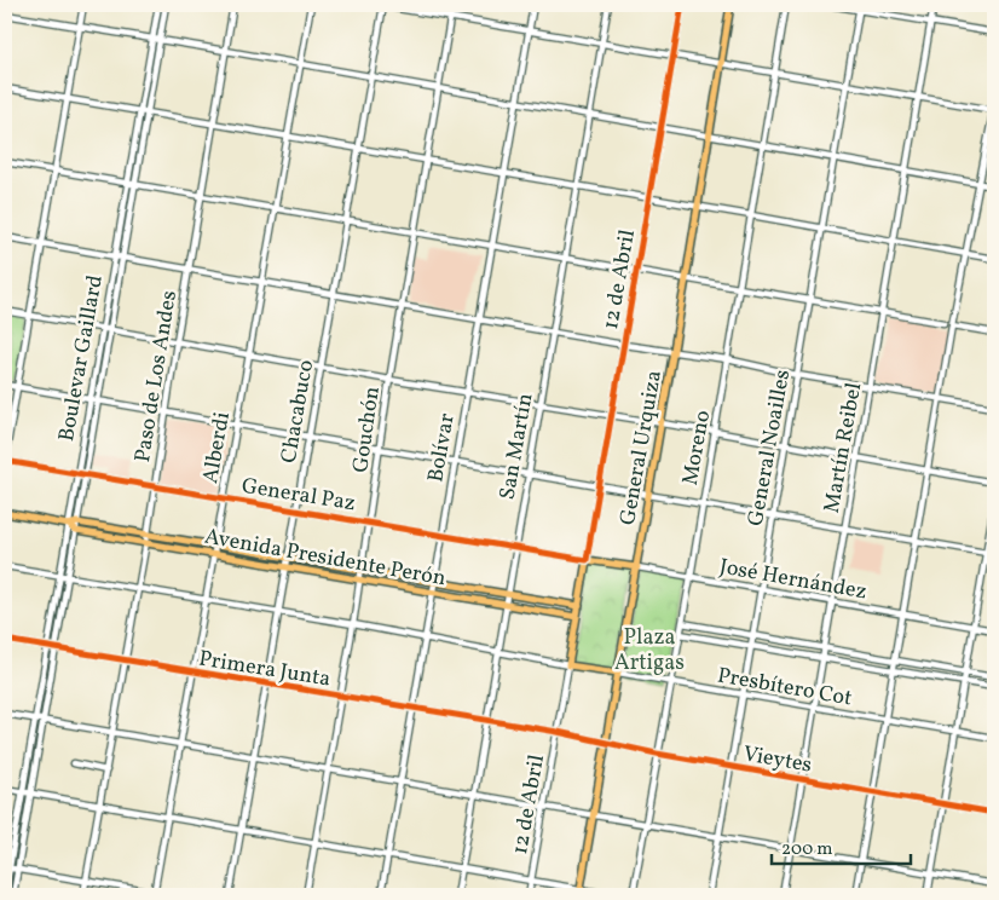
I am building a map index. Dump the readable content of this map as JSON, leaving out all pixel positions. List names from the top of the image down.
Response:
{
  "streets": {
    "main road": [
      "12 de Abril",
      "General Urquiza",
      "Avenida Presidente Perón",
      "José Hernández",
      "Presbítero Cot"
    ],
    "street": [
      "Boulevar Gaillard",
      "Paso de Los Andes",
      "Chacabuco",
      "Gouchón",
      "San Martín",
      "Alberdi",
      "Bolívar",
      "Moreno",
      "General Noailles",
      "Martín Reibel",
      "General Paz",
      "Primera Junta",
      "Vieytes"
    ]
  },
  "crossings": [
    ["12 de Abril", "General Paz"],
    ["12 de Abril", "Avenida Presidente Perón"],
    ["12 de Abril", "José Hernández"],
    ["12 de Abril", "Primera Junta"],
    ["12 de Abril", "Presbítero Cot"],
    ["12 de Abril", "Vieytes"],
    ["Boulevar Gaillard", "General Paz"],
    ["Boulevar Gaillard", "Avenida Presidente Perón"],
    ["Boulevar Gaillard", "Primera Junta"],
    ["Paso de Los Andes", "General Paz"],
    ["Paso de Los Andes", "Avenida Presidente Perón"],
    ["Paso de Los Andes", "Primera Junta"],
    ["Chacabuco", "General Paz"],
    ["Chacabuco", "Avenida Presidente Perón"],
    ["Chacabuco", "Primera Junta"],
    ["Gouchón", "General Paz"],
    ["Gouchón", "Avenida Presidente Perón"],
    ["Gouchón", "Primera Junta"],
    ["San Martín", "General Paz"],
    ["San Martín", "Avenida Presidente Perón"],
    ["San Martín", "Primera Junta"],
    ["Alberdi", "General Paz"],
    ["Alberdi", "Avenida Presidente Perón"],
    ["Alberdi", "Primera Junta"],
    ["Bolívar", "General Paz"],
    ["Bolívar", "Avenida Presidente Perón"],
    ["Bolívar", "Primera Junta"],
    ["General Urquiza", "José Hernández"],
    ["General Urquiza", "Presbítero Cot"],
    ["General Urquiza", "Vieytes"],
    ["Moreno", "José Hernández"],
    ["Moreno", "Presbítero Cot"],
    ["Moreno", "Vieytes"],
    ["General Noailles", "José Hernández"],
    ["General Noailles", "Presbítero Cot"],
    ["General Noailles", "Vieytes"],
    ["Martín Reibel", "José Hernández"],
    ["Martín Reibel", "Presbítero Cot"],
    ["Martín Reibel", "Vieytes"],
    ["General Paz", "José Hernández"],
    ["Primera Junta", "Vieytes"]
  ],
  "parks": ["Plaza Artigas"],
  "scale_bar": "200 m"
}
